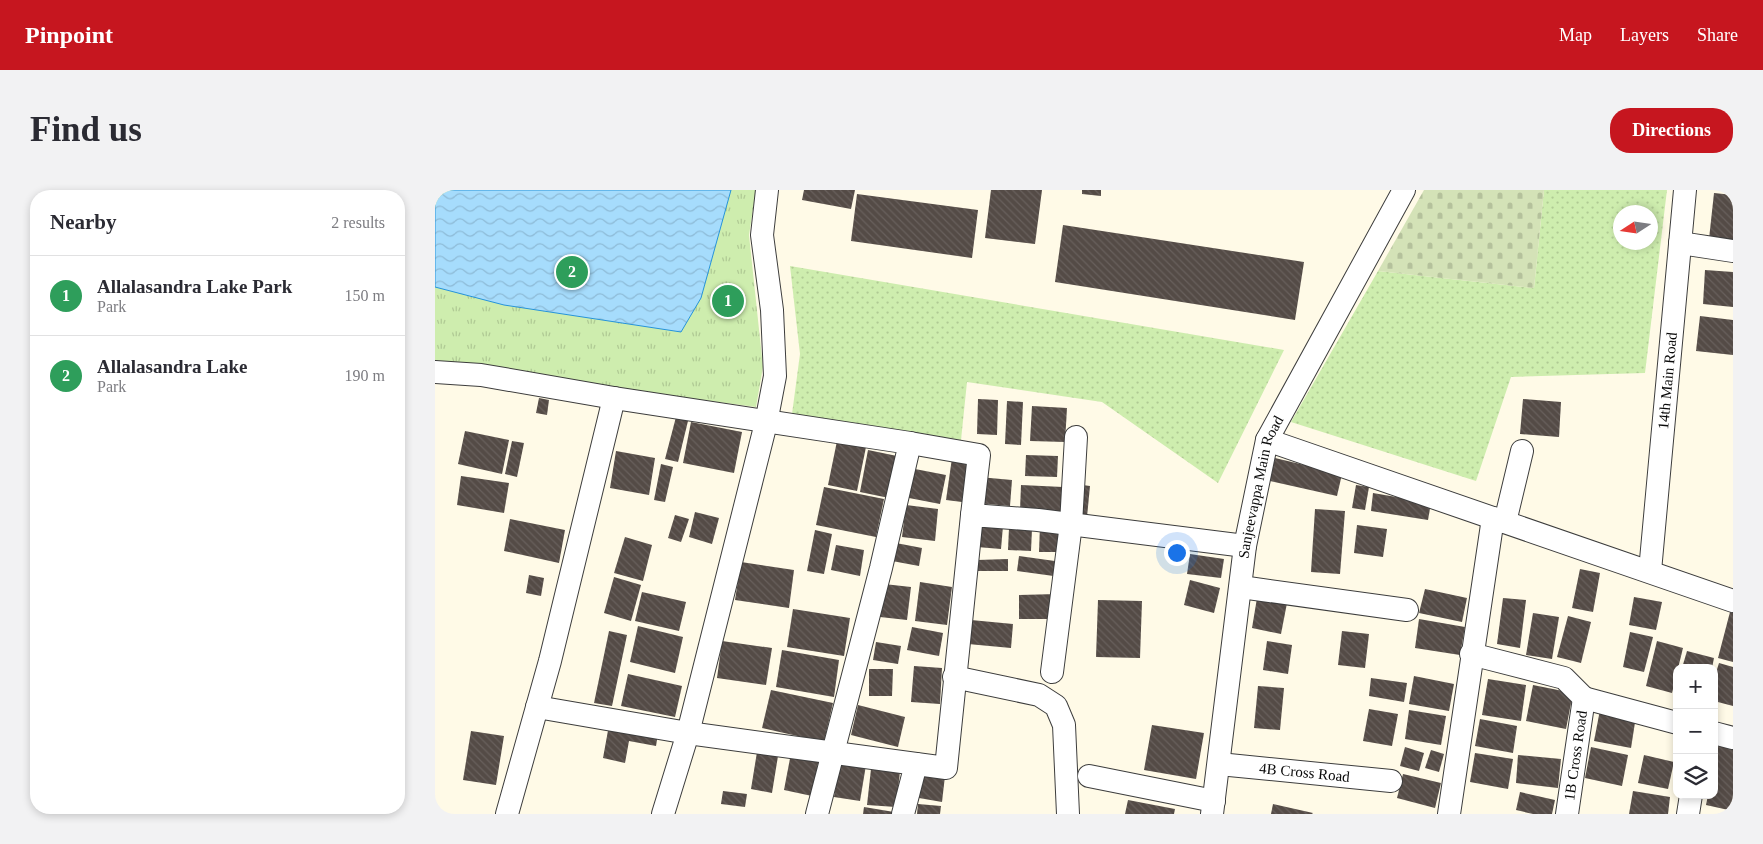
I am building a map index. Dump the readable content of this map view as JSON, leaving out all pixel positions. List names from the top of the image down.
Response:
{
  "streets": {
    "street": [
      "14th Main Road",
      "Sanjeevappa Main Road",
      "1B Cross Road",
      "4B Cross Road"
    ]
  },
  "crossings": [
    ["Sanjeevappa Main Road", "4B Cross Road"]
  ],
  "north": "left",
  "page": {
    "header": "Pinpoint",
    "nav": ["Map", "Layers", "Share"],
    "buttons": "Directions",
    "title": "Find us",
    "heading": ["Nearby", "2 results"],
    "pins": ["2", "1"],
    "list": [
      {
        "mark": "1",
        "name": "Allalasandra Lake Park",
        "note": "Park",
        "value": "150 m"
      },
      {
        "mark": "2",
        "name": "Allalasandra Lake",
        "note": "Park",
        "value": "190 m"
      }
    ],
    "map_buttons": ["+", "−"]
  }
}
